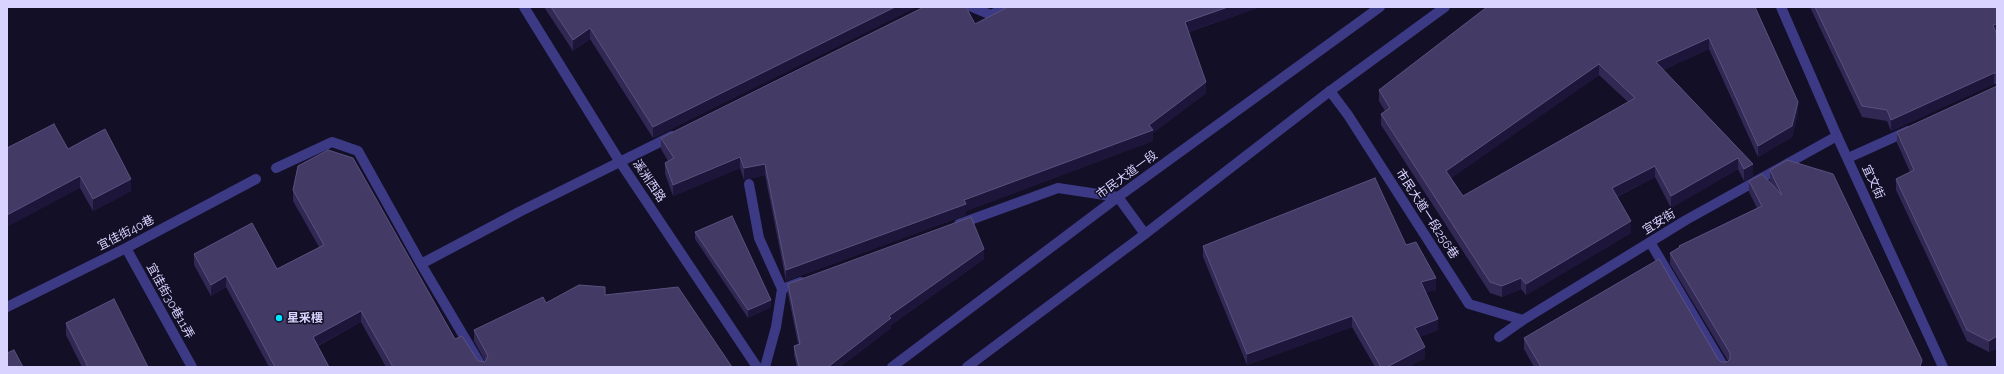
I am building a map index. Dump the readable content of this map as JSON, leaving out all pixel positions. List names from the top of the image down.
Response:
{
  "streets": {
    "street": [
      "市民大道一段",
      "溪洲西路",
      "宜文街",
      "市民大道一段256巷",
      "宜安街",
      "宜佳街40巷",
      "宜佳街30巷11弄"
    ]
  },
  "crossings": [
    ["宜文街", "宜安街"],
    ["市民大道一段256巷", "宜安街"],
    ["宜佳街40巷", "宜佳街30巷11弄"]
  ],
  "places": ["星釆樓"]
}
